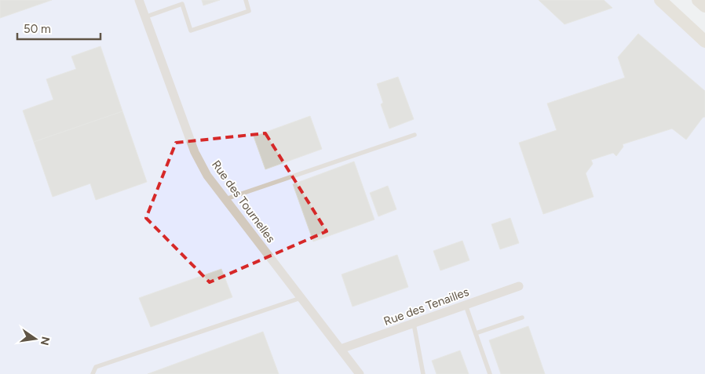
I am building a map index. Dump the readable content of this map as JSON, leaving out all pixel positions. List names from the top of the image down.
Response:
{
  "streets": {
    "street": ["Rue des Tournelles", "Rue des Tenailles"]
  },
  "crossings": [
    ["Rue des Tournelles", "Rue des Tenailles"]
  ],
  "scale_bar": "50 m",
  "north": "right"
}
